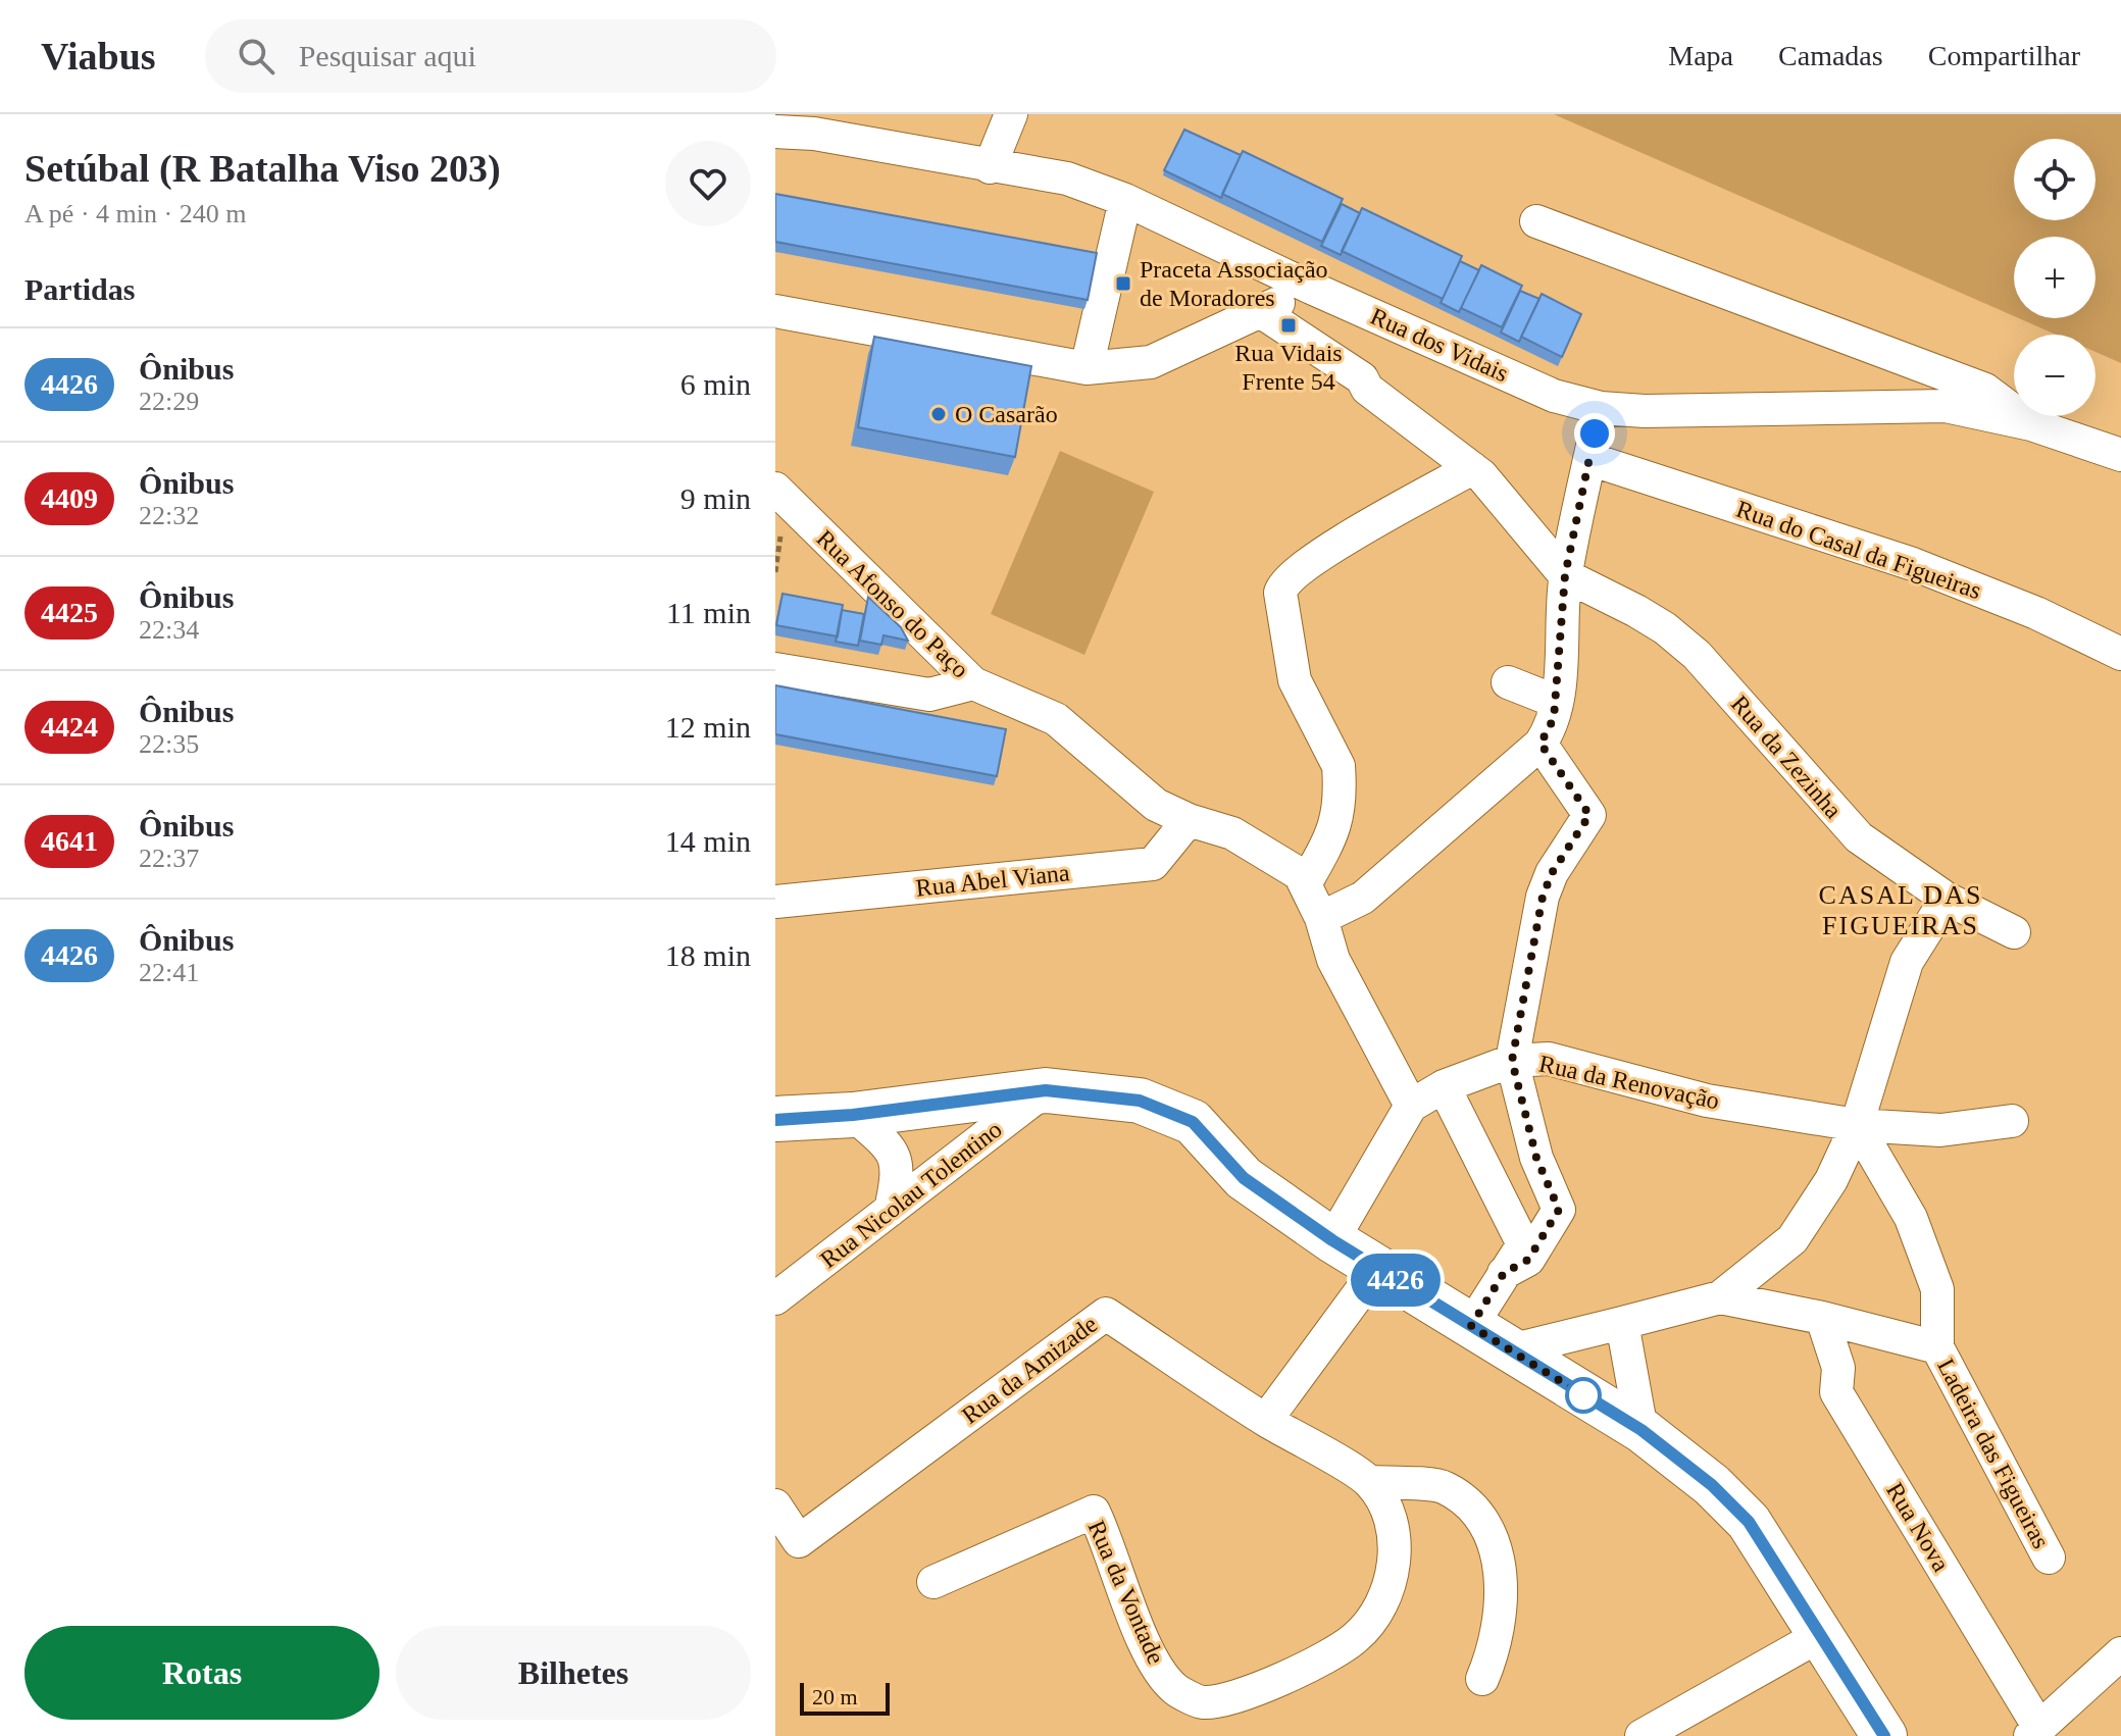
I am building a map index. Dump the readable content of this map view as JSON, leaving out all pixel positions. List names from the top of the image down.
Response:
{
  "streets": {
    "street": [
      "Rua dos Vidais",
      "Rua do Casal da Figueiras",
      "Rua Afonso do Paço",
      "Rua da Zezinha",
      "Rua Abel Viana",
      "Rua da Renovação",
      "Rua Nicolau Tolentino",
      "Rua da Amizade",
      "Ladeira das Figueiras",
      "Rua Nova",
      "Rua da Vontade"
    ]
  },
  "crossings": [
    ["Rua Afonso do Paço", "Rua Abel Viana"],
    ["Rua Afonso do Paço", "Rua da Renovação"],
    ["Rua da Renovação", "Ladeira das Figueiras"]
  ],
  "districts": ["CASAL DAS FIGUEIRAS"],
  "places": {
    "transit": ["Praceta Associação de Moradores", "Rua Vidais Frente 54"],
    "other": ["O Casarão"]
  },
  "lines": ["bus line 4426"],
  "scale_bar": "20 m",
  "page": {
    "header": "Viabus",
    "search": "Pesquisar aqui",
    "nav": ["Mapa", "Camadas", "Compartilhar"],
    "heading": [
      ["Setúbal (R Batalha Viso 203)", "A pé · 4 min · 240 m"],
      "Partidas"
    ],
    "on_map": "4426",
    "map_buttons": ["+", "−"],
    "list": [
      {
        "mark": "4426",
        "name": "Ônibus",
        "note": "22:29",
        "value": "6 min"
      },
      {
        "mark": "4409",
        "name": "Ônibus",
        "note": "22:32",
        "value": "9 min"
      },
      {
        "mark": "4425",
        "name": "Ônibus",
        "note": "22:34",
        "value": "11 min"
      },
      {
        "mark": "4424",
        "name": "Ônibus",
        "note": "22:35",
        "value": "12 min"
      },
      {
        "mark": "4641",
        "name": "Ônibus",
        "note": "22:37",
        "value": "14 min"
      },
      {
        "mark": "4426",
        "name": "Ônibus",
        "note": "22:41",
        "value": "18 min"
      }
    ],
    "buttons": ["Rotas", "Bilhetes"],
    "scale": "20 m"
  }
}
